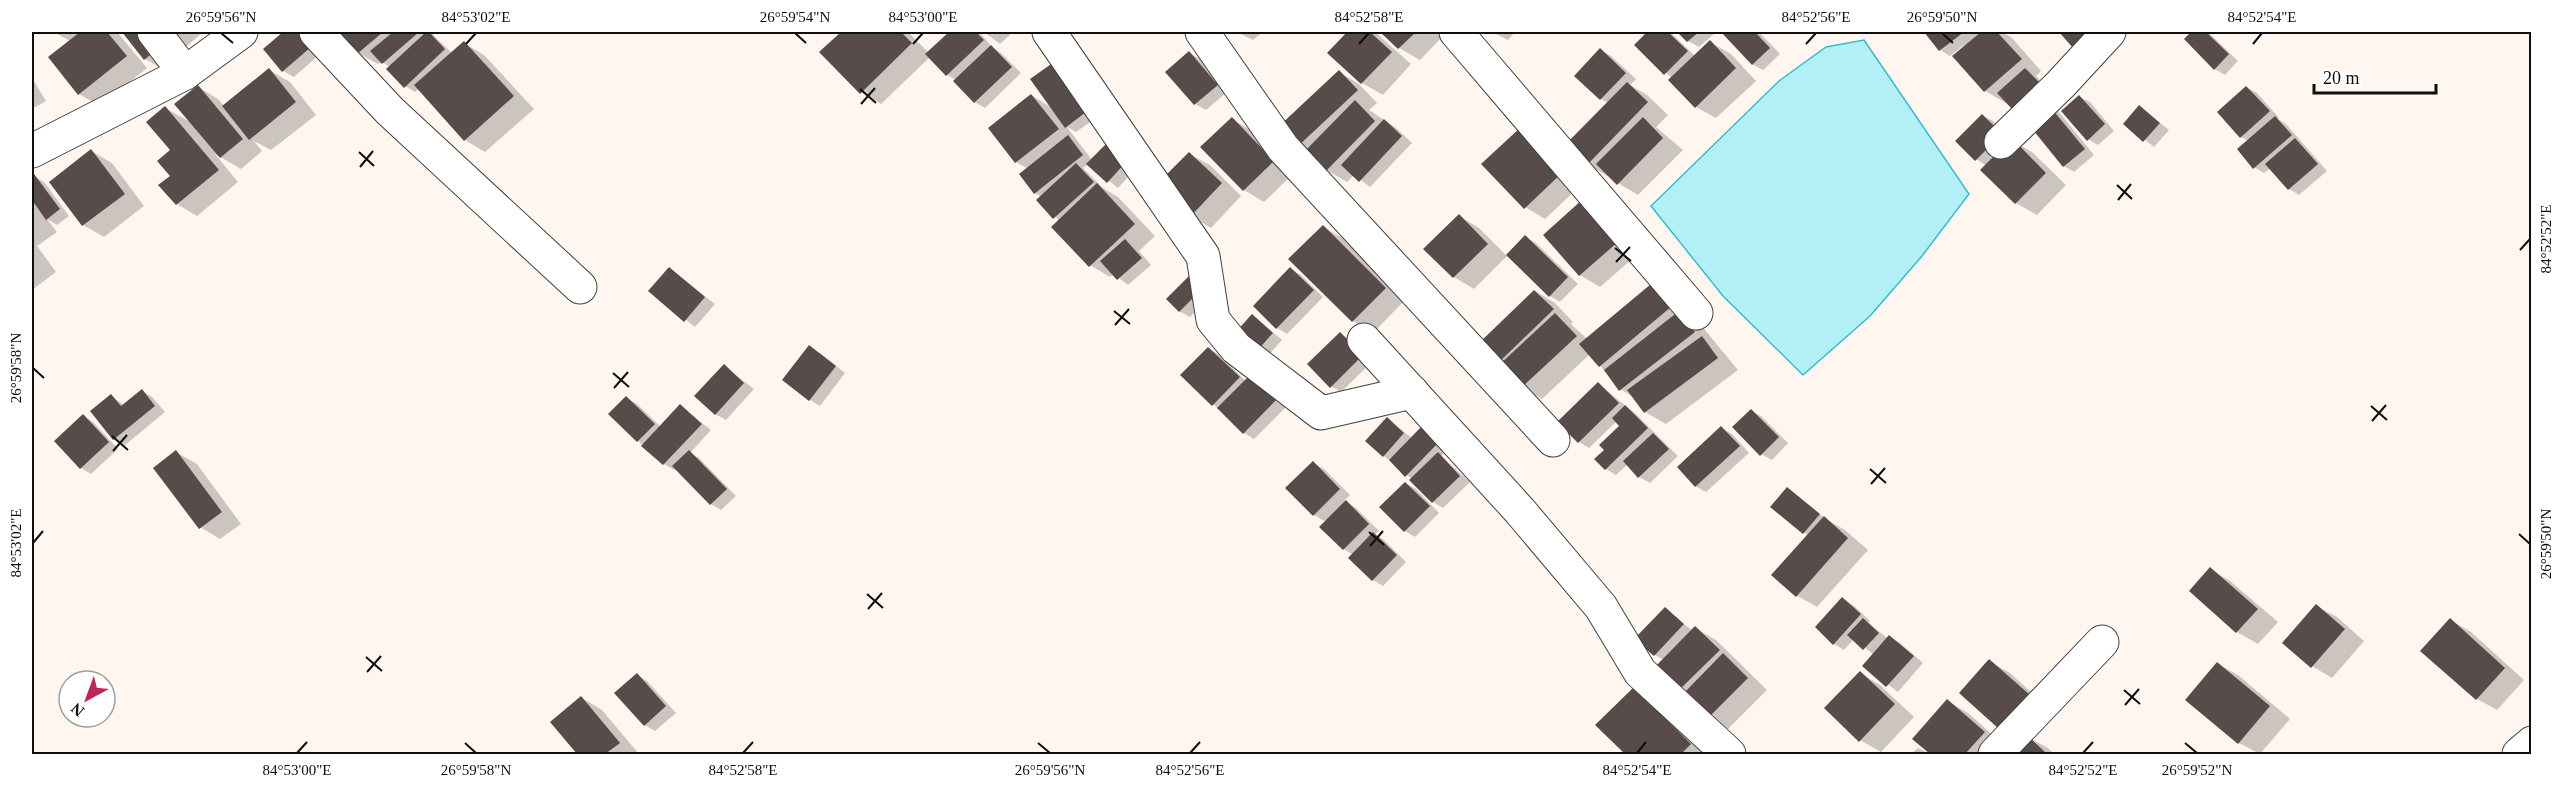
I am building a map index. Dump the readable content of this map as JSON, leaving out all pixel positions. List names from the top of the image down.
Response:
{
  "scale_bar": "20 m",
  "north": "bottom left",
  "coordinates": [
    "26°59'56\"N",
    "84°53'02\"E",
    "26°59'54\"N",
    "84°53'00\"E",
    "84°52'58\"E",
    "84°52'56\"E",
    "26°59'50\"N",
    "84°52'54\"E",
    "84°52'52\"E",
    "26°59'58\"N",
    "26°59'52\"N"
  ]
}
